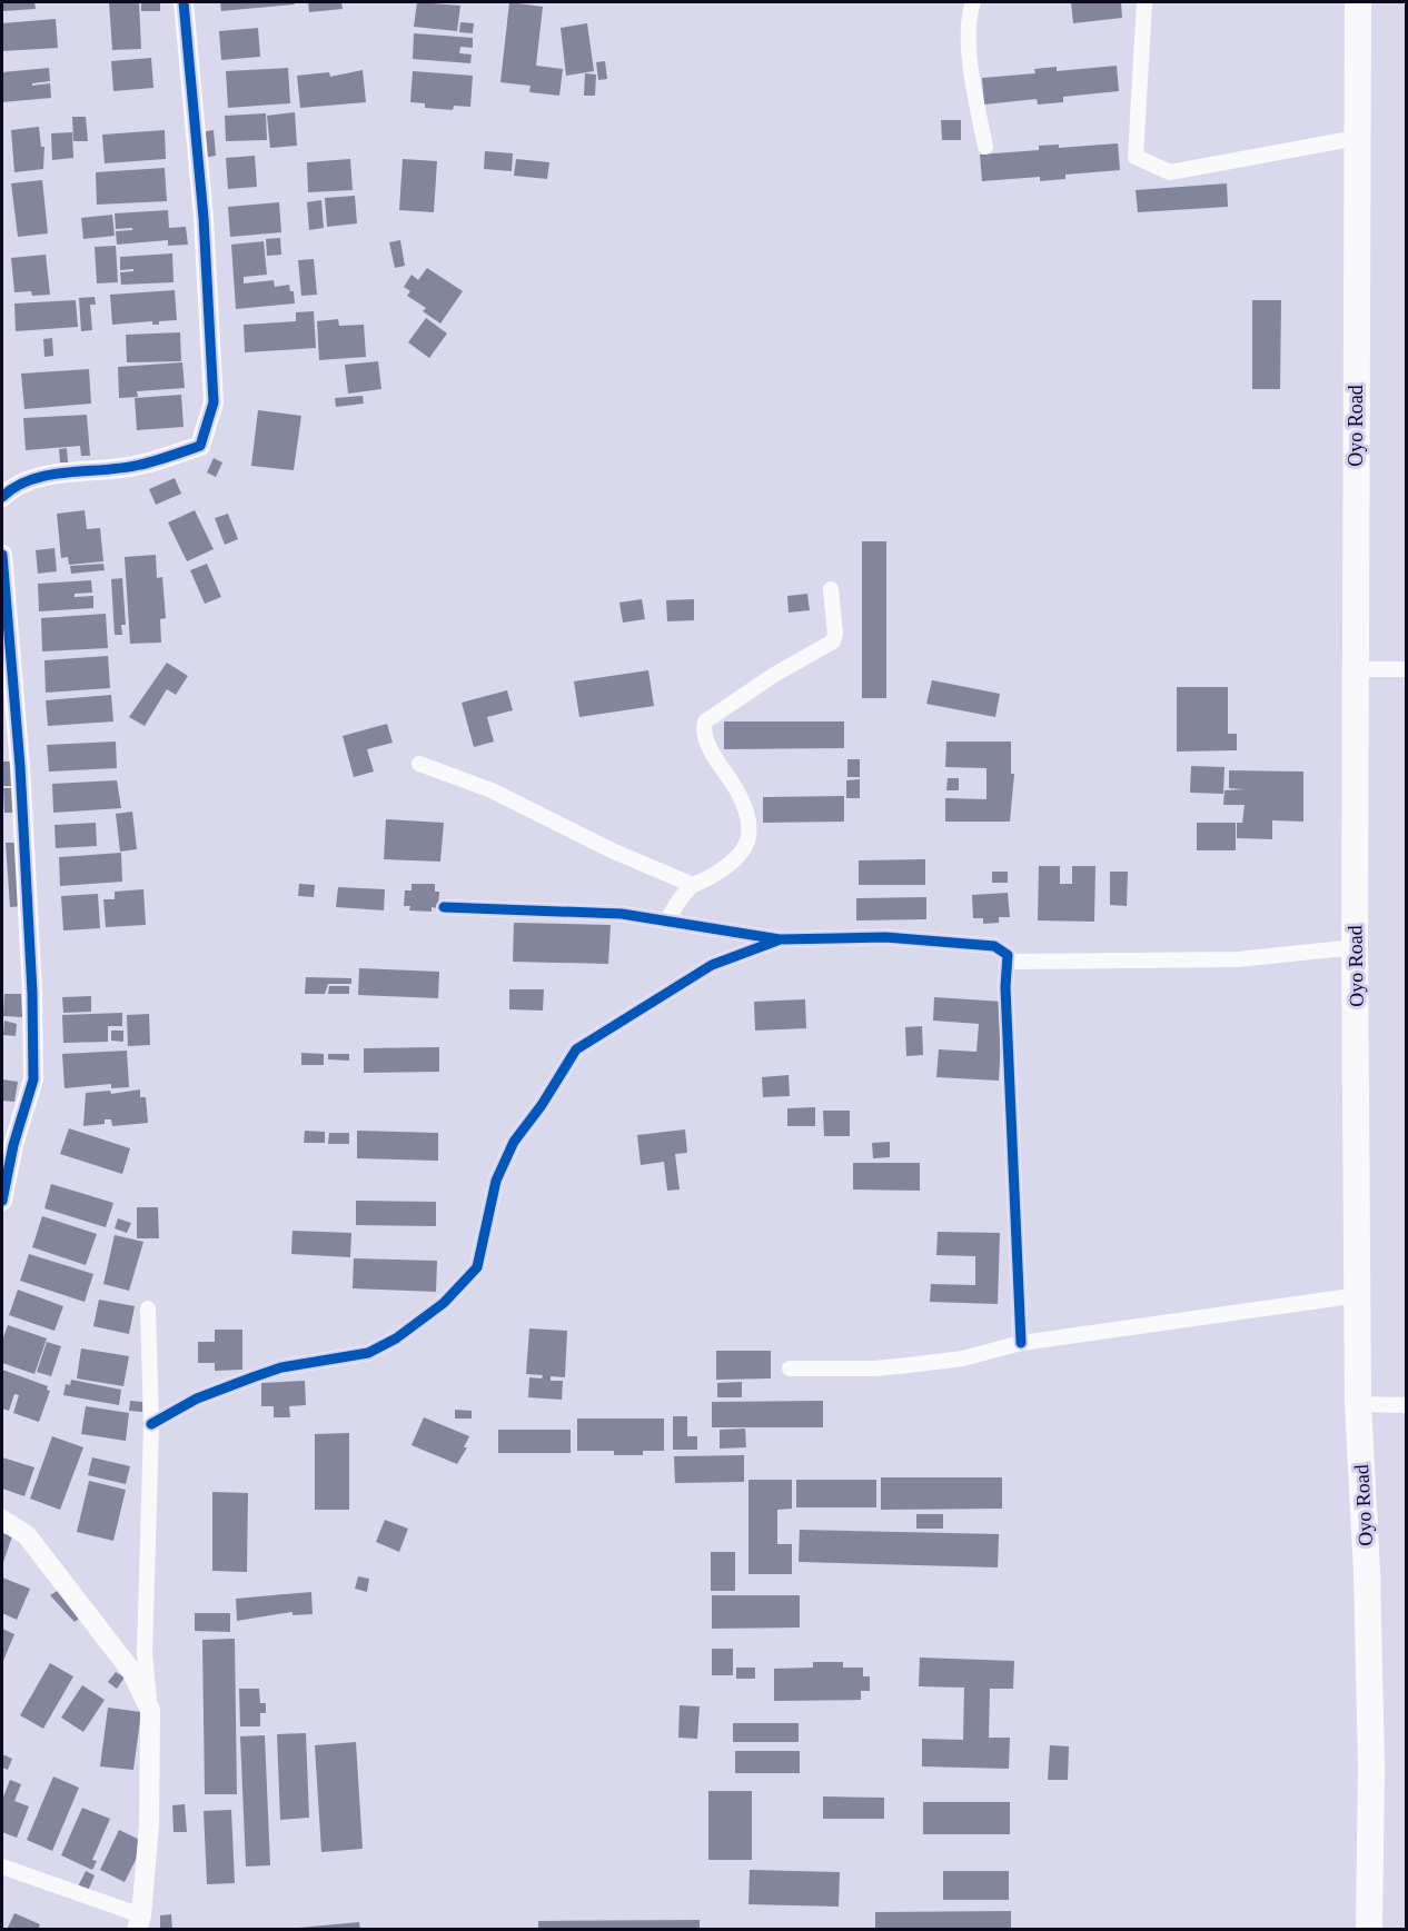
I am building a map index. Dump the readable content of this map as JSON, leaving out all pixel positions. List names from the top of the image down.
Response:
{
  "streets": {
    "highway": ["Oyo Road"]
  }
}
